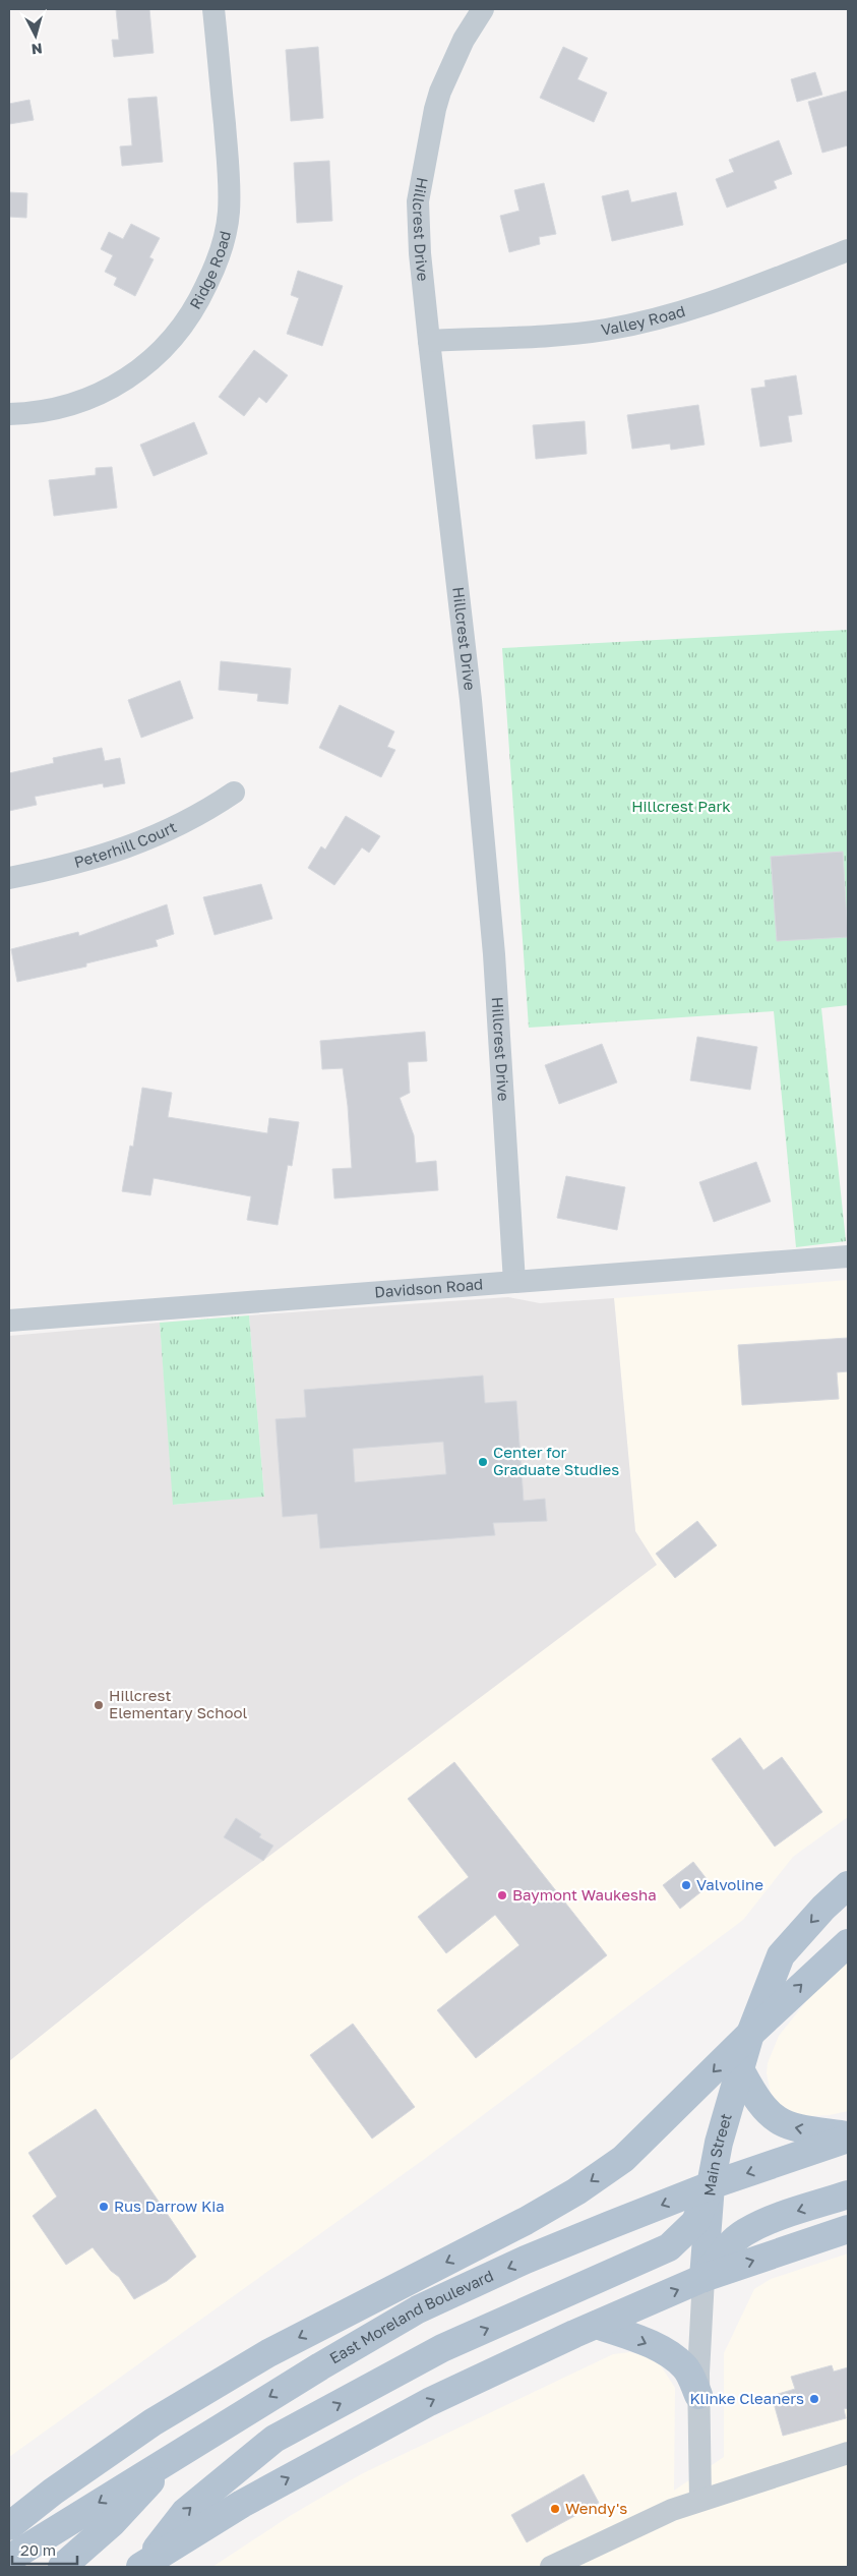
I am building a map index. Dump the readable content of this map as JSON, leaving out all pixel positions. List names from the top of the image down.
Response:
{
  "streets": {
    "main road": ["Main Street", "East Moreland Boulevard"],
    "street": [
      "Hillcrest Drive",
      "Ridge Road",
      "Valley Road",
      "Peterhill Court",
      "Davidson Road"
    ]
  },
  "crossings": [
    ["Hillcrest Drive", "Valley Road"],
    ["Hillcrest Drive", "Davidson Road"],
    ["Main Street", "East Moreland Boulevard"]
  ],
  "parks": ["Hillcrest Park"],
  "places": [
    "Center for Graduate Studies",
    "Hillcrest Elementary School",
    "Valvoline",
    "Baymont Waukesha",
    "Rus Darrow Kia",
    "Klinke Cleaners",
    "Wendy's"
  ],
  "scale_bar": "20 m",
  "north": "bottom"
}
